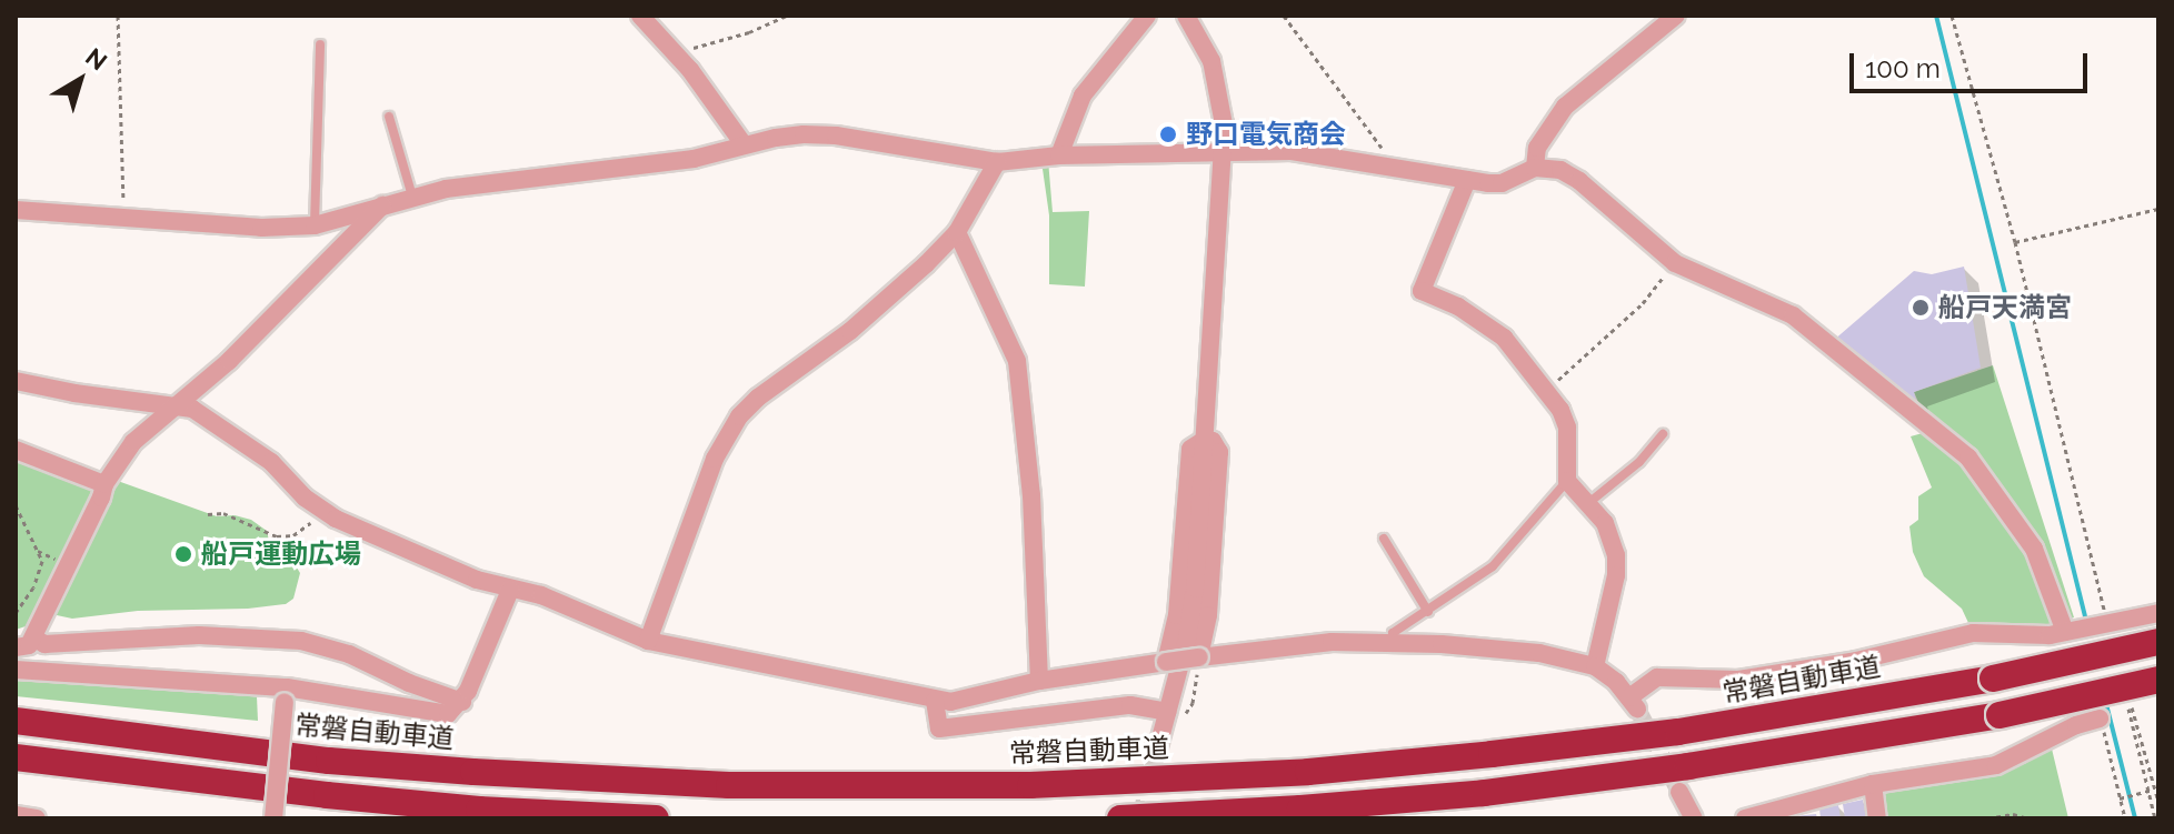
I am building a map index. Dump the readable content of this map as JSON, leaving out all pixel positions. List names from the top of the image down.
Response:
{
  "streets": {
    "highway": ["常磐自動車道"]
  },
  "places": ["野口電気商会", "船戸天満宮", "船戸運動広場"],
  "scale_bar": "100 m",
  "north": "top right"
}
